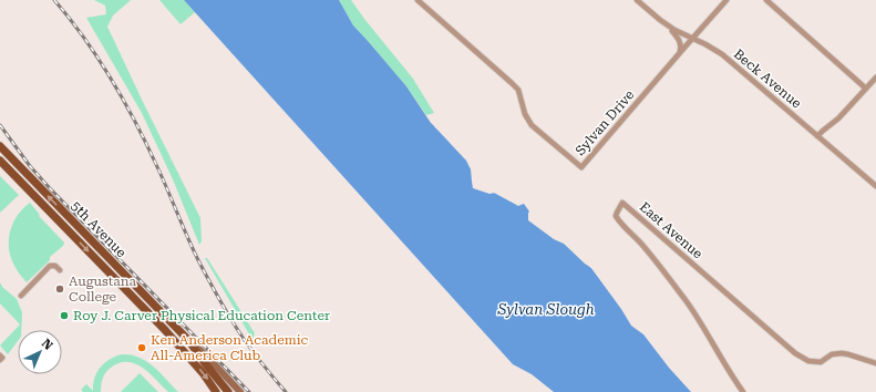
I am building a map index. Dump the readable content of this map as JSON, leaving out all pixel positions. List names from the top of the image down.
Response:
{
  "streets": {
    "main road": ["5th Avenue"],
    "street": ["Beck Avenue", "Sylvan Drive", "East Avenue"]
  },
  "crossings": [
    ["Beck Avenue", "Sylvan Drive"]
  ],
  "water": ["Sylvan Slough"],
  "places": ["Augustana College", "Roy J. Carver Physical Education Center", "Ken Anderson Academic All-America Club"],
  "north": "top right"
}
